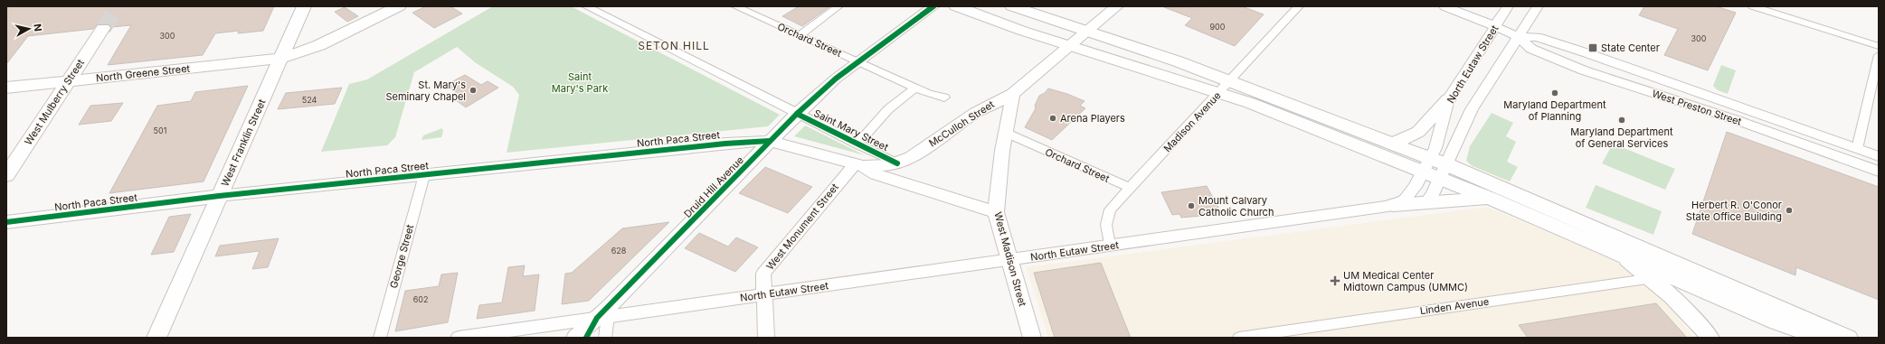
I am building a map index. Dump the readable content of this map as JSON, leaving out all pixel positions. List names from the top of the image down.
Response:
{
  "streets": {
    "main road": [
      "North Greene Street",
      "West Mulberry Street",
      "McCulloh Street",
      "North Paca Street",
      "West Franklin Street",
      "Druid Hill Avenue",
      "West Madison Street"
    ],
    "street": [
      "Orchard Street",
      "North Eutaw Street",
      "West Preston Street",
      "Madison Avenue",
      "Saint Mary Street",
      "West Monument Street",
      "George Street",
      "Linden Avenue"
    ]
  },
  "crossings": [
    ["Orchard Street", "Madison Avenue"],
    ["Orchard Street", "Druid Hill Avenue"],
    ["Orchard Street", "West Madison Street"],
    ["North Eutaw Street", "West Preston Street"],
    ["North Eutaw Street", "Madison Avenue"],
    ["North Eutaw Street", "Druid Hill Avenue"],
    ["North Eutaw Street", "West Monument Street"],
    ["North Eutaw Street", "West Madison Street"],
    ["North Greene Street", "West Mulberry Street"],
    ["North Greene Street", "West Franklin Street"],
    ["McCulloh Street", "Saint Mary Street"],
    ["McCulloh Street", "North Paca Street"],
    ["McCulloh Street", "West Monument Street"],
    ["McCulloh Street", "West Madison Street"],
    ["Saint Mary Street", "Druid Hill Avenue"],
    ["North Paca Street", "West Franklin Street"],
    ["North Paca Street", "Druid Hill Avenue"],
    ["North Paca Street", "West Monument Street"],
    ["North Paca Street", "George Street"],
    ["North Paca Street", "West Madison Street"]
  ],
  "districts": ["SETON HILL"],
  "parks": ["Saint Mary's Park"],
  "places": {
    "transit": ["State Center"],
    "other": [
      "St. Mary's Seminary Chapel",
      "Maryland Department of Planning",
      "Arena Players",
      "Maryland Department of General Services",
      "Mount Calvary Catholic Church",
      "Herbert R. O'Conor State Office Building"
    ],
    "health": ["UM Medical Center Midtown Campus (UMMC)"]
  },
  "house_numbers": [
    "900",
    "300",
    "300",
    "524",
    "501",
    "628",
    "602"
  ],
  "north": "right"
}
